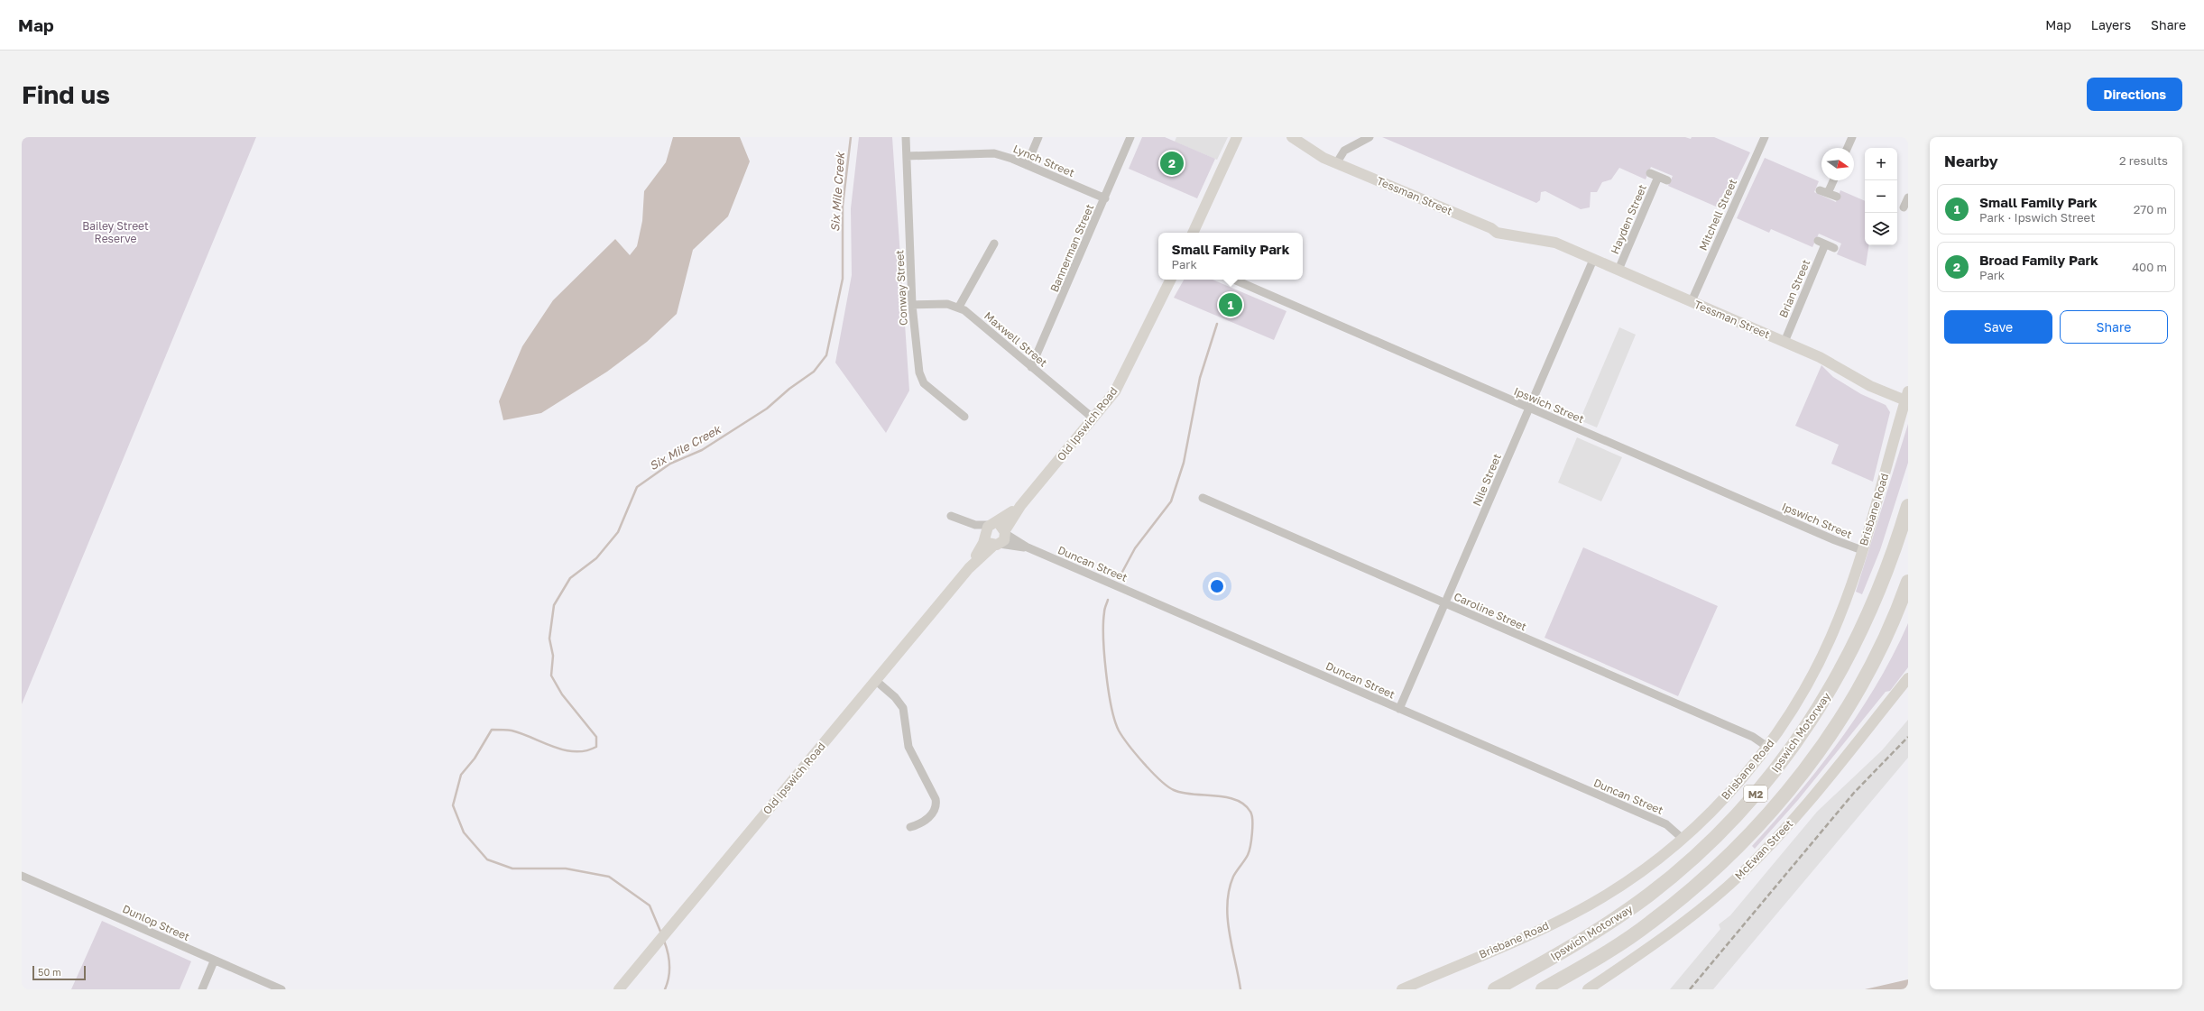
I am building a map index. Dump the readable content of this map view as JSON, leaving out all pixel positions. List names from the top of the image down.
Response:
{
  "streets": {
    "highway": ["Ipswich Motorway", "M2"],
    "main road": [
      "Tessman Street",
      "Old Ipswich Road",
      "Brisbane Road",
      "McEwan Street"
    ],
    "street": [
      "Lynch Street",
      "Mitchell Street",
      "Hayden Street",
      "Bannerman Street",
      "Conway Street",
      "Brian Street",
      "Maxwell Street",
      "Ipswich Street",
      "Nile Street",
      "Duncan Street",
      "Caroline Street",
      "Dunlop Street"
    ]
  },
  "crossings": [
    ["Lynch Street", "Bannerman Street"],
    ["Lynch Street", "Conway Street"],
    ["Tessman Street", "Mitchell Street"],
    ["Tessman Street", "Hayden Street"],
    ["Tessman Street", "Brian Street"],
    ["Tessman Street", "Nile Street"],
    ["Tessman Street", "Brisbane Road"],
    ["Bannerman Street", "Maxwell Street"],
    ["Maxwell Street", "Old Ipswich Road"],
    ["Ipswich Street", "Nile Street"],
    ["Ipswich Street", "Brisbane Road"],
    ["Old Ipswich Road", "Duncan Street"],
    ["Nile Street", "Duncan Street"],
    ["Nile Street", "Caroline Street"],
    ["Brisbane Road", "Duncan Street"],
    ["Brisbane Road", "Caroline Street"]
  ],
  "water": ["Six Mile Creek"],
  "parks": ["Bailey Street Reserve"],
  "scale_bar": "50 m",
  "north": "right",
  "page": {
    "header": "Map",
    "nav": ["Map", "Layers", "Share"],
    "buttons": [
      "Directions",
      ["Save", "Share"]
    ],
    "title": "Find us",
    "heading": ["Nearby", "2 results"],
    "map_buttons": ["+", "−"],
    "pins": ["2", "1"],
    "list": [
      {
        "mark": "1",
        "name": "Small Family Park",
        "note": "Park · Ipswich Street",
        "value": "270 m"
      },
      {
        "mark": "2",
        "name": "Broad Family Park",
        "note": "Park",
        "value": "400 m"
      }
    ],
    "popup": ["Small Family Park", "Park"],
    "scale": "50 m"
  }
}
